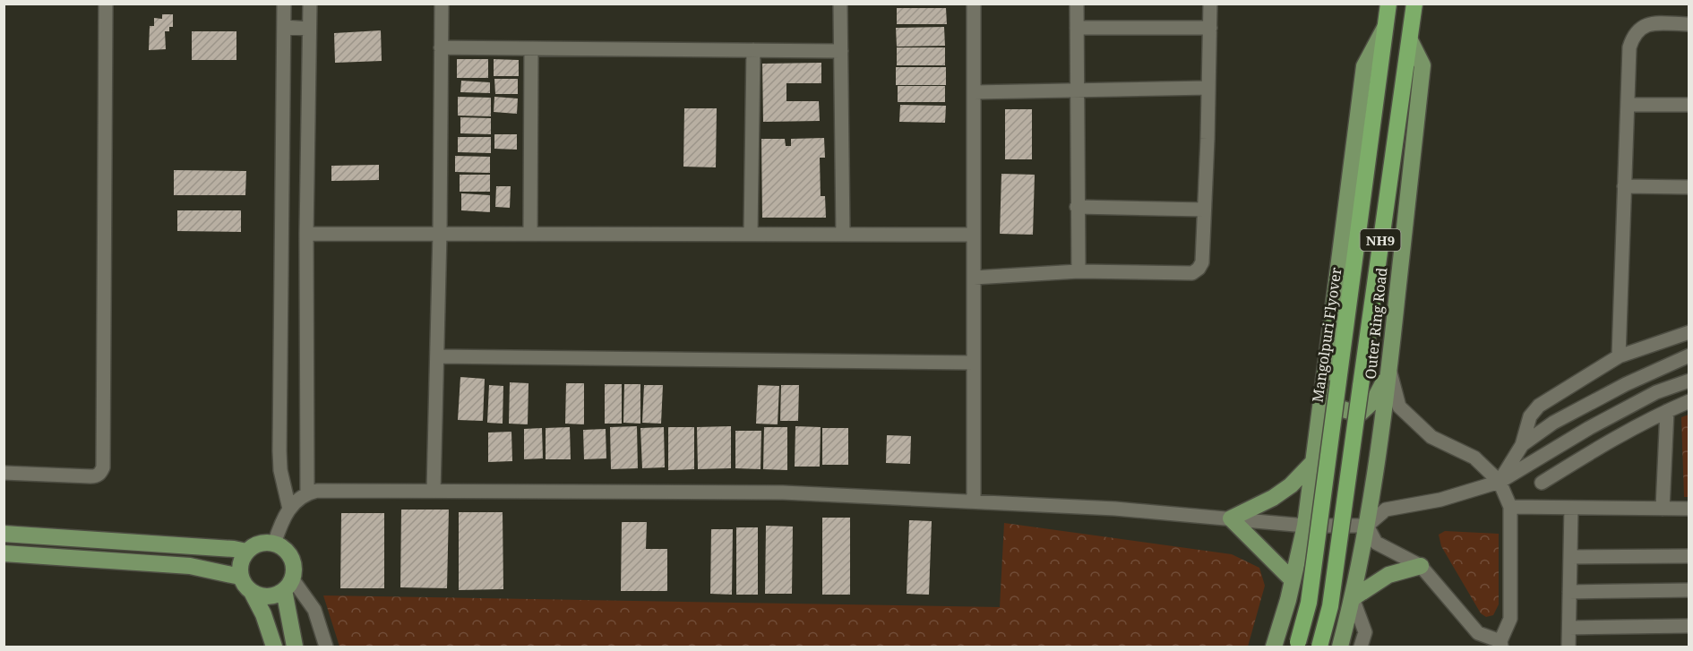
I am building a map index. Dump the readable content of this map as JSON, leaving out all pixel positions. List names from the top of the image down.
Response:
{
  "streets": {
    "highway": ["NH9", "Mangolpuri Flyover"],
    "main road": ["Outer Ring Road"]
  },
  "crossings": [
    ["NH9", "Outer Ring Road"]
  ]
}
